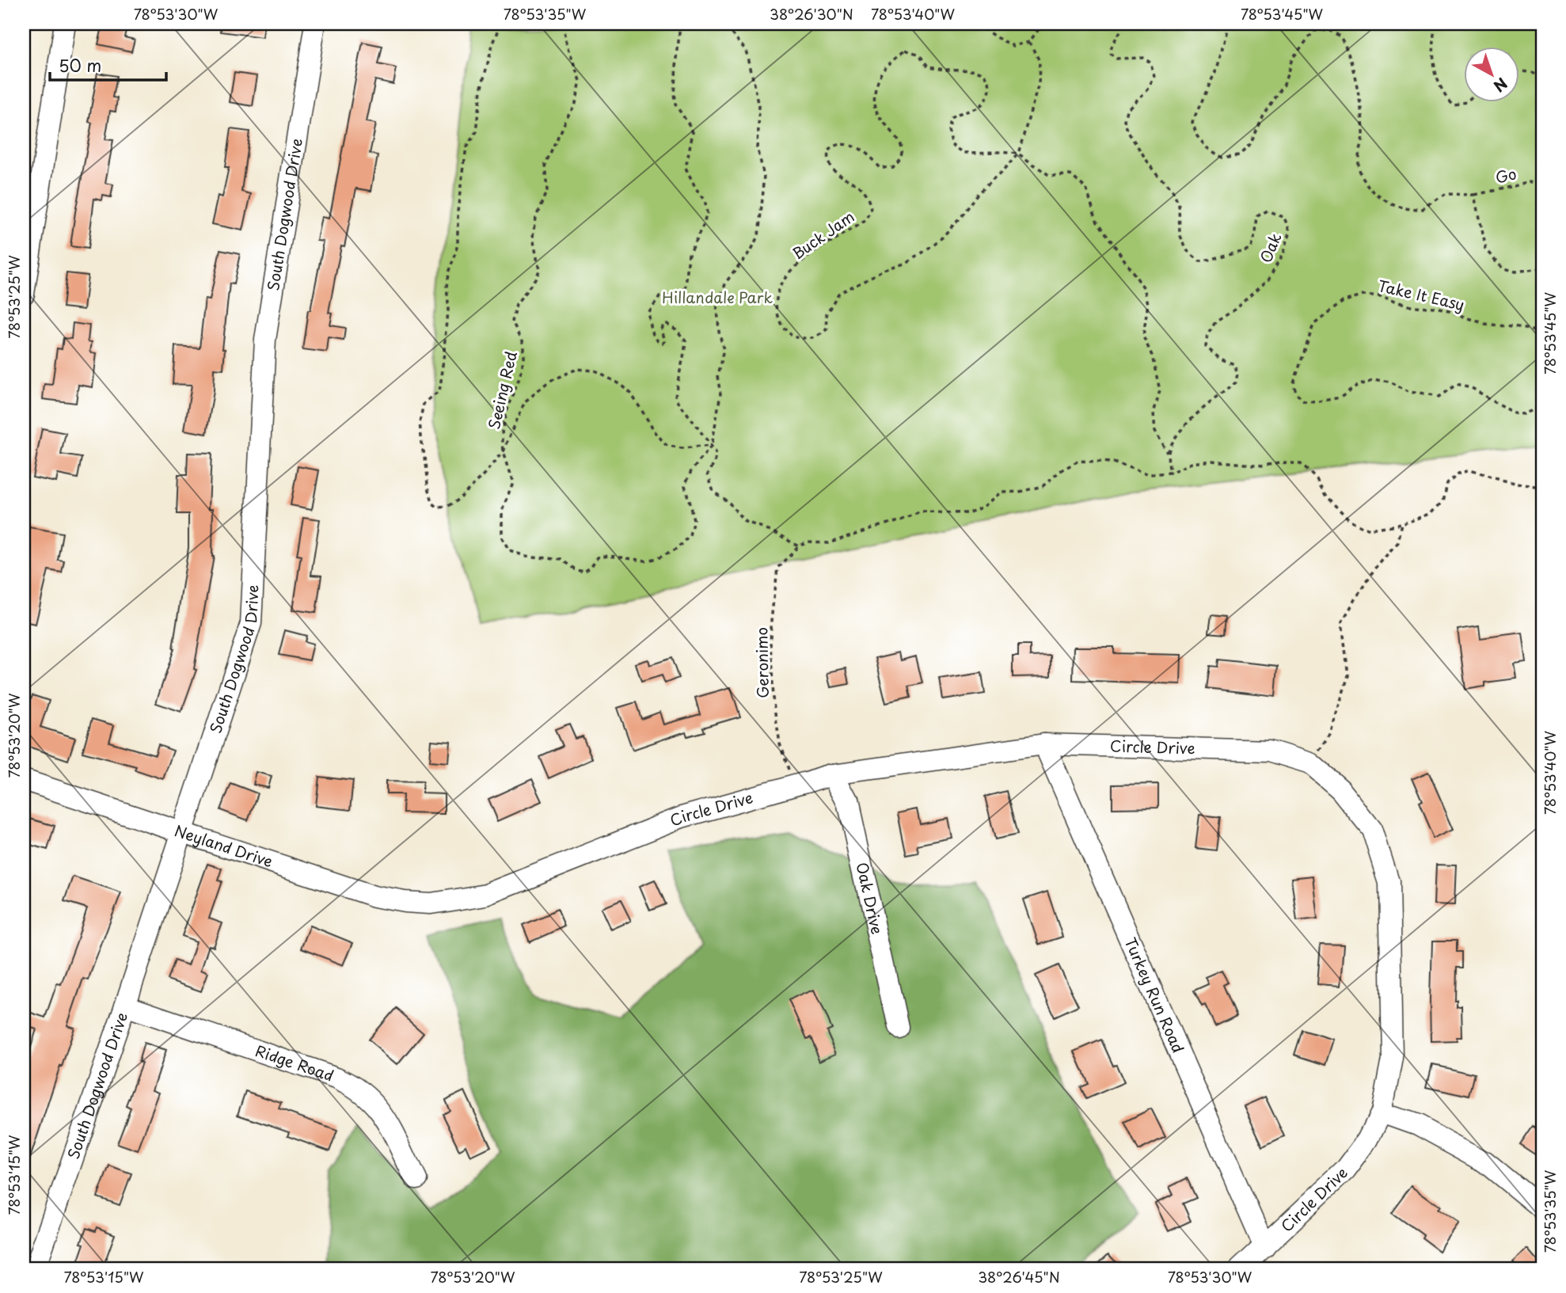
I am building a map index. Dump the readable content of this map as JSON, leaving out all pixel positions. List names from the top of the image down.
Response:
{
  "streets": {
    "street": [
      "South Dogwood Drive",
      "Circle Drive",
      "Neyland Drive",
      "Oak Drive",
      "Turkey Run Road",
      "Ridge Road"
    ],
    "path": [
      "Go",
      "Buck Jam",
      "Oak",
      "Take It Easy",
      "Seeing Red",
      "Geronimo"
    ]
  },
  "crossings": [
    ["South Dogwood Drive", "Neyland Drive"],
    ["South Dogwood Drive", "Ridge Road"],
    ["Geronimo", "Circle Drive"],
    ["Circle Drive", "Neyland Drive"],
    ["Circle Drive", "Oak Drive"],
    ["Circle Drive", "Turkey Run Road"]
  ],
  "parks": ["Hillandale Park"],
  "scale_bar": "50 m",
  "north": "bottom right",
  "coordinates": [
    "78°53'30\"W",
    "78°53'35\"W",
    "38°26'30\"N",
    "78°53'40\"W",
    "78°53'45\"W",
    "78°53'25\"W",
    "78°53'20\"W",
    "78°53'15\"W",
    "38°26'45\"N"
  ]
}
